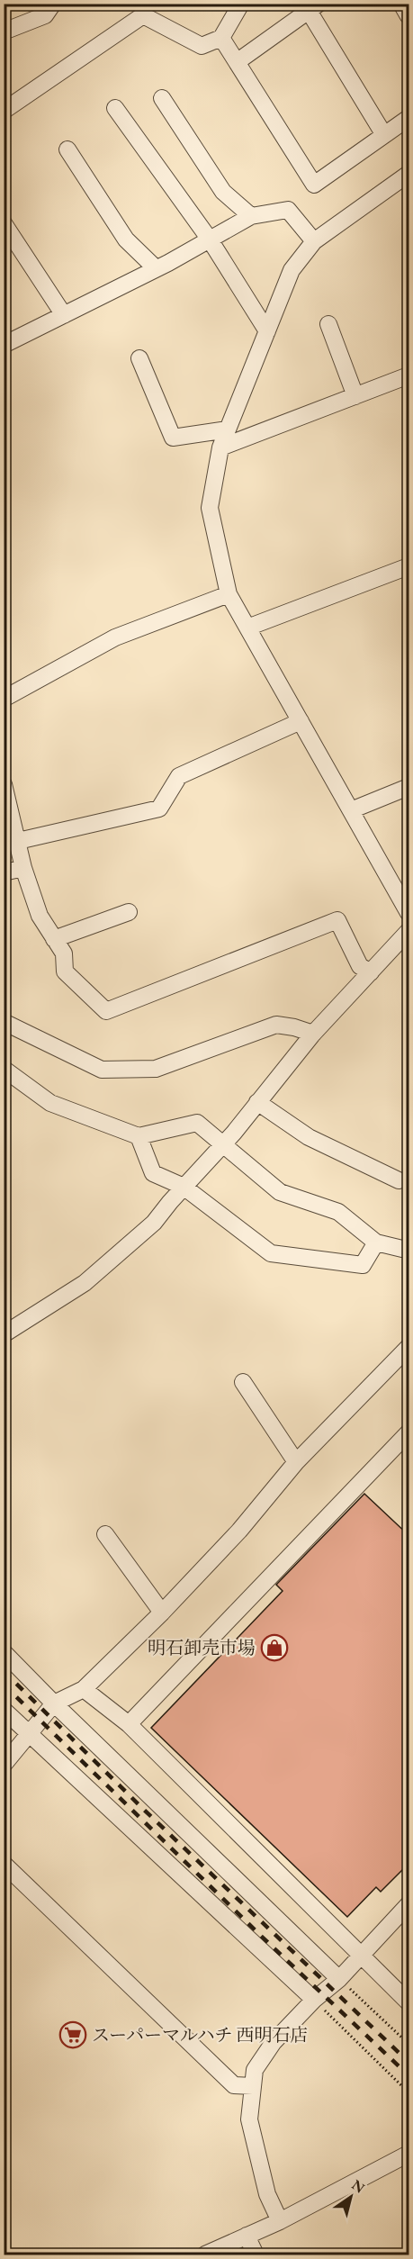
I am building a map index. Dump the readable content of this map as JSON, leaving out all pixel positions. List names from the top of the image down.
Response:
{
  "places": {
    "shop": ["明石卸売市場"],
    "supermarket": ["スーパーマルハチ 西明石店"]
  },
  "north": "top right"
}
